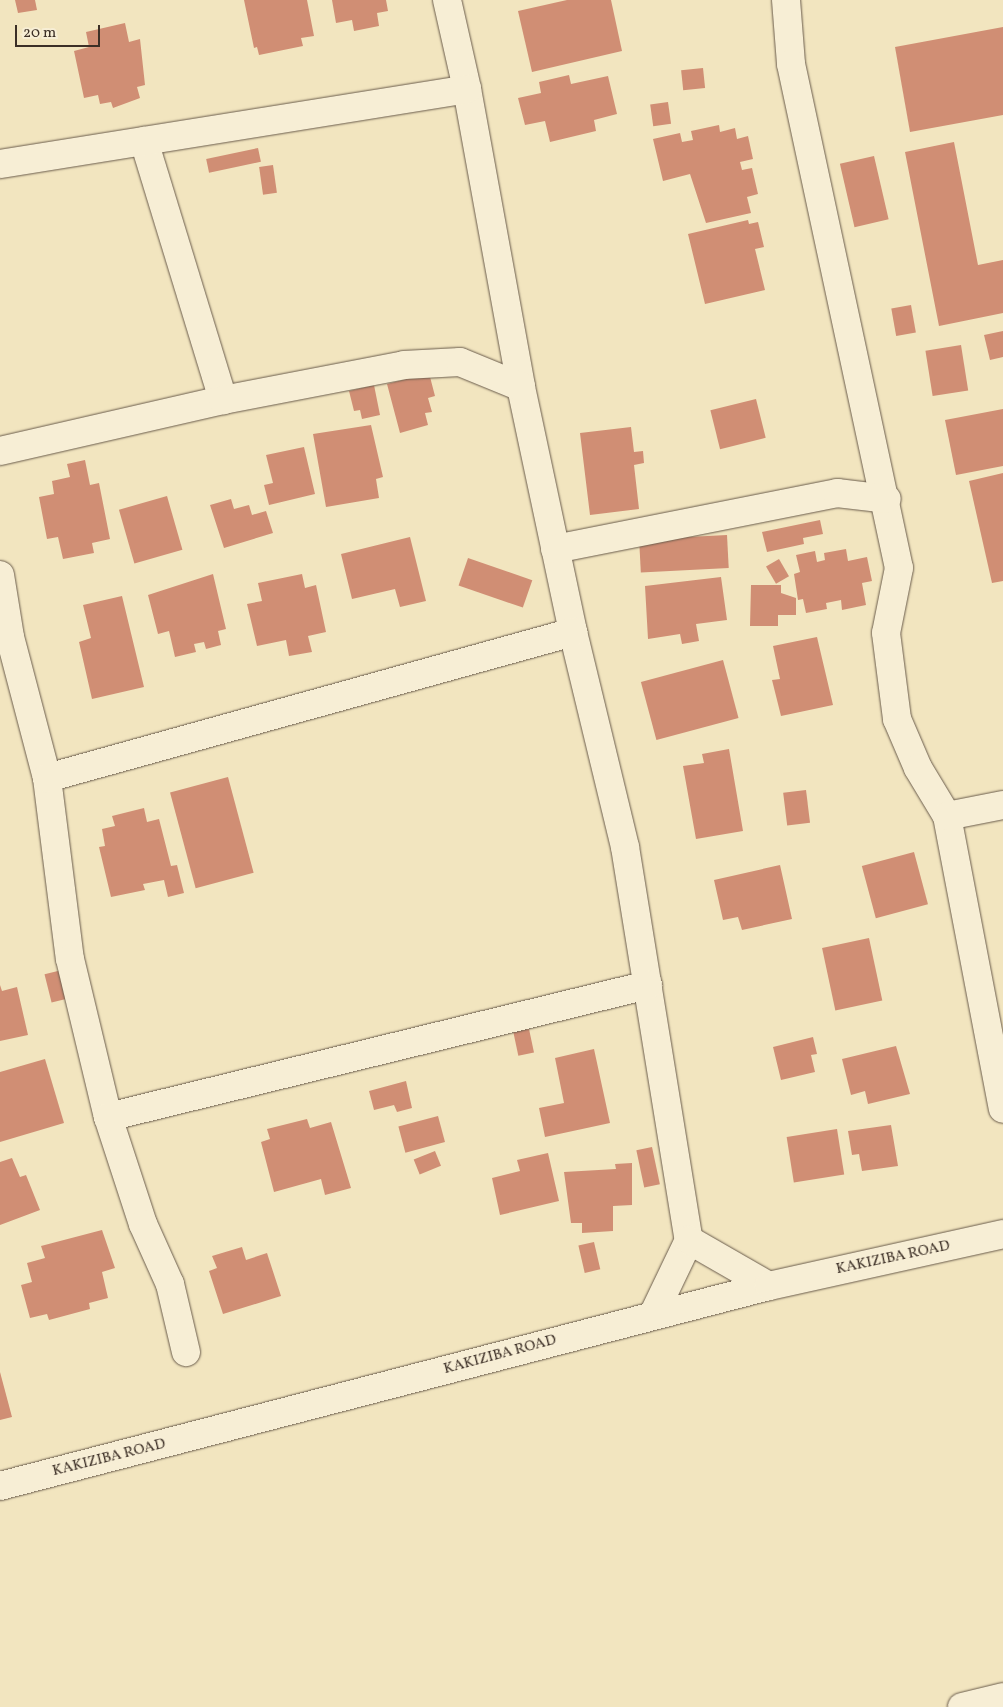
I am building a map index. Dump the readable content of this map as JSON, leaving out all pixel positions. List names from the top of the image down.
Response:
{
  "streets": {
    "street": ["KAKIZIBA ROAD"]
  },
  "scale_bar": "20 m"
}
